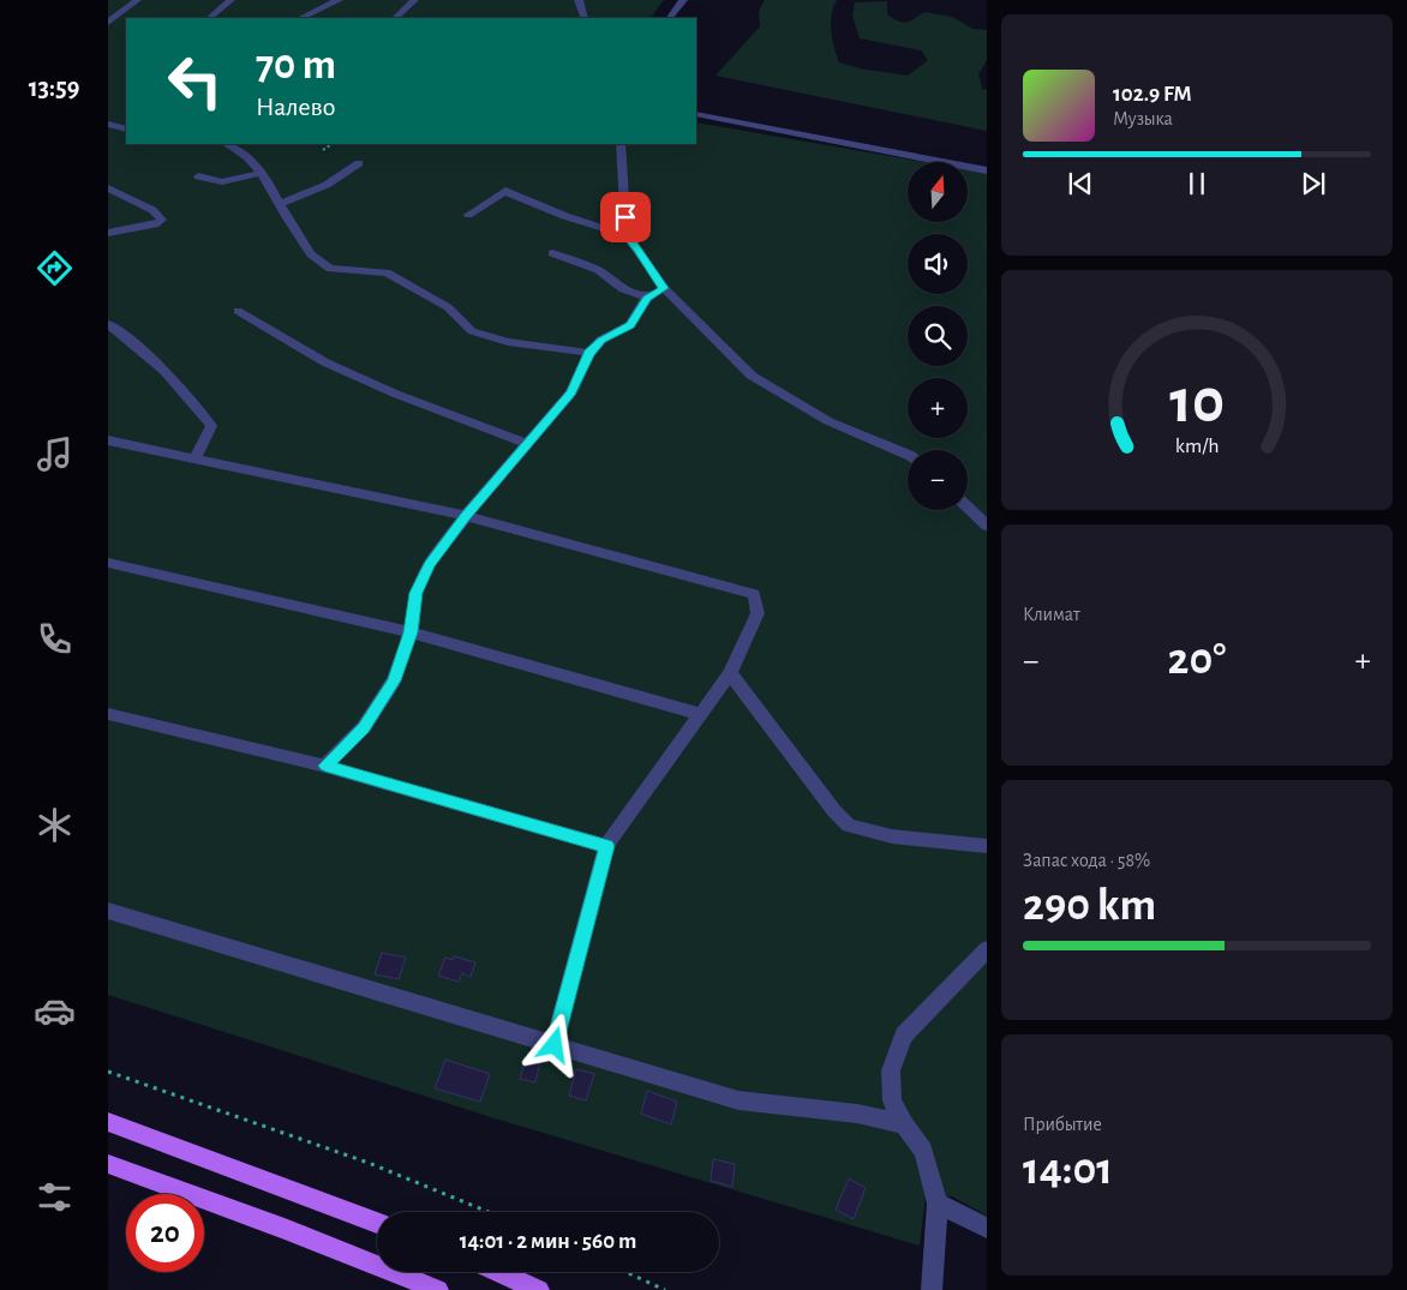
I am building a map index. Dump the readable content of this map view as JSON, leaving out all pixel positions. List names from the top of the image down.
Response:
{
  "north": "top",
  "page": {
    "tabs": "13:59",
    "turn": ["70 m", "Налево"],
    "song": ["102.9 FM", "Музыка"],
    "map_buttons": ["+", "−"],
    "tile": [
      "Климат",
      ["Запас хода · 58%", "290 km"],
      ["Прибытие", "14:01"]
    ],
    "heat": ["−", "20°", "+"],
    "limit": "20",
    "trip": "14:01 · 2 мин · 560 m",
    "gauge": ["10", "km/h"]
  }
}
